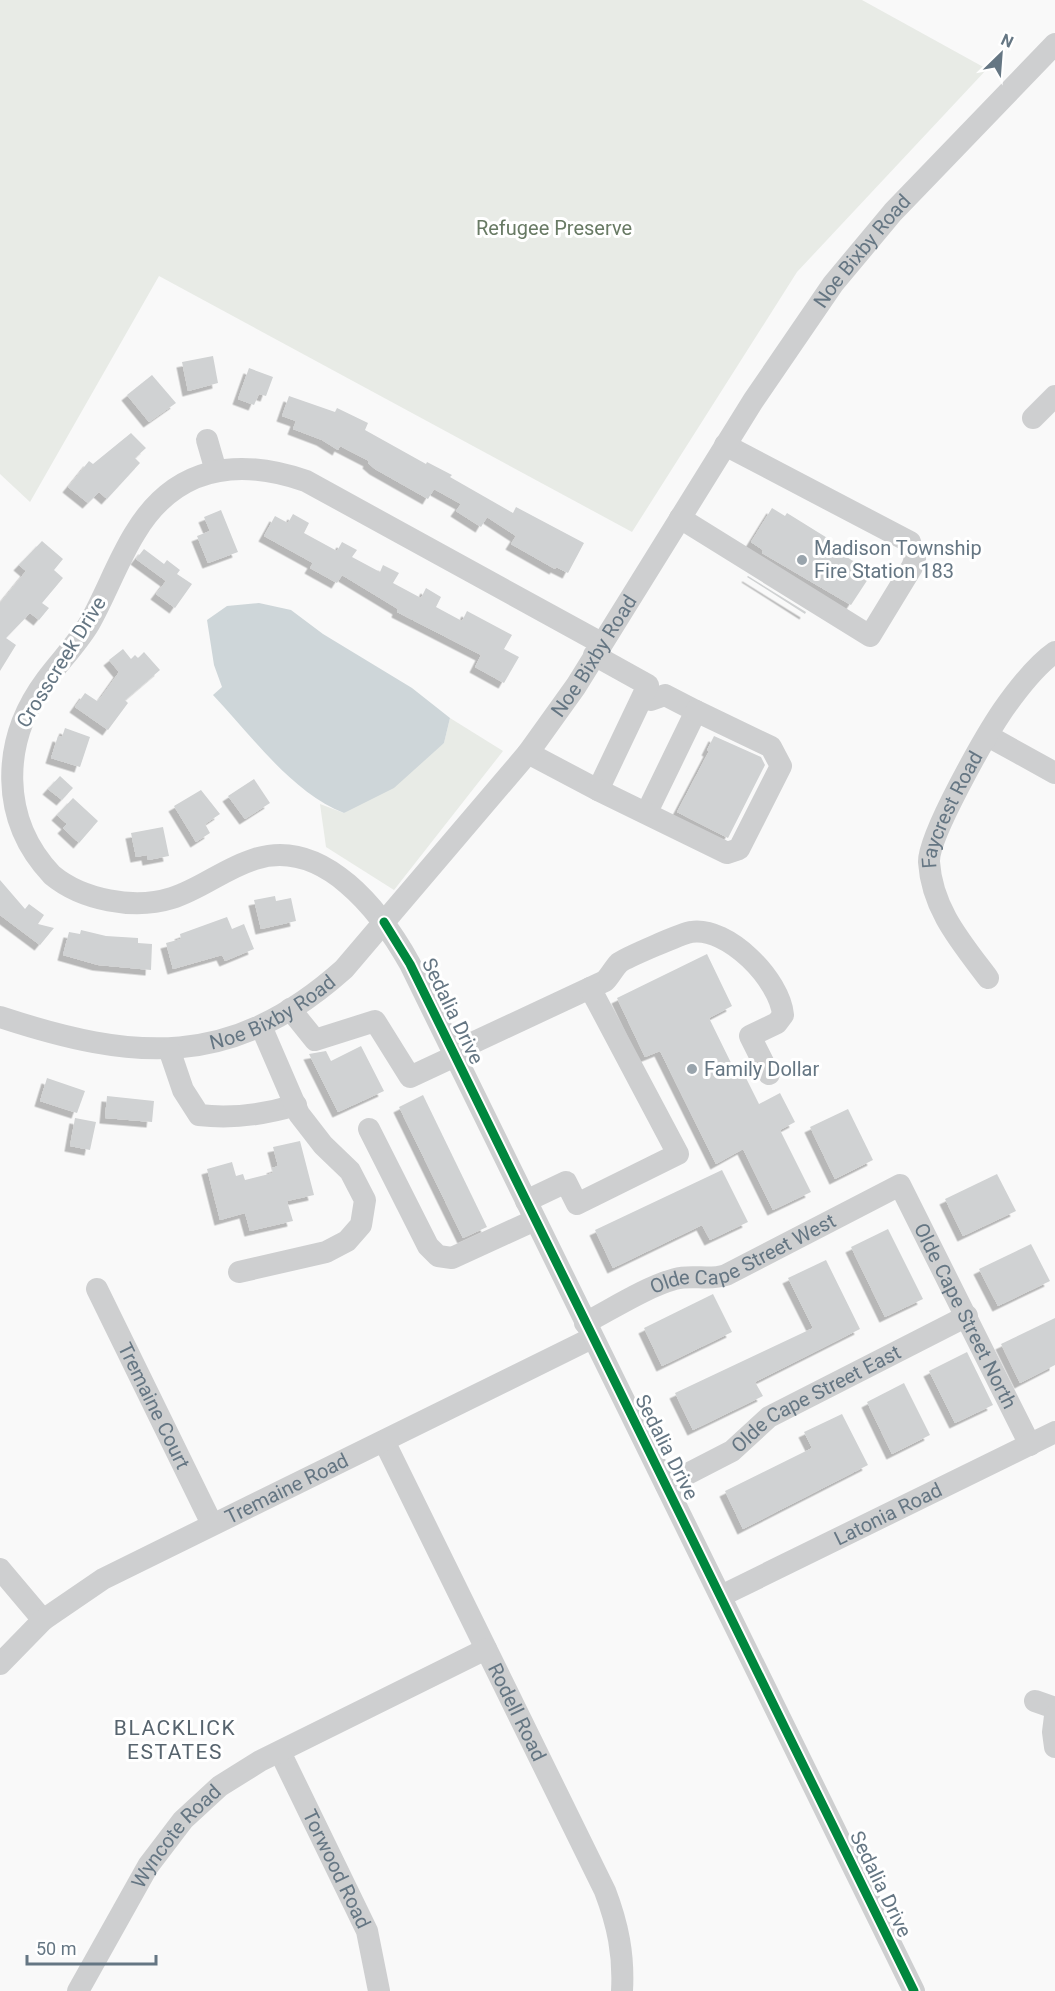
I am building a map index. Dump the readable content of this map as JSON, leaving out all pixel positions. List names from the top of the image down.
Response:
{
  "streets": {
    "street": [
      "Noe Bixby Road",
      "Crosscreek Drive",
      "Faycrest Road",
      "Sedalia Drive",
      "Olde Cape Street West",
      "Olde Cape Street North",
      "Olde Cape Street East",
      "Tremaine Court",
      "Tremaine Road",
      "Latonia Road",
      "Rodell Road",
      "Wyncote Road",
      "Torwood Road"
    ]
  },
  "crossings": [
    ["Noe Bixby Road", "Crosscreek Drive"],
    ["Noe Bixby Road", "Sedalia Drive"],
    ["Crosscreek Drive", "Sedalia Drive"],
    ["Sedalia Drive", "Olde Cape Street West"],
    ["Sedalia Drive", "Olde Cape Street East"],
    ["Sedalia Drive", "Tremaine Road"],
    ["Sedalia Drive", "Latonia Road"],
    ["Olde Cape Street West", "Olde Cape Street North"],
    ["Olde Cape Street West", "Tremaine Road"],
    ["Olde Cape Street North", "Olde Cape Street East"],
    ["Olde Cape Street North", "Latonia Road"],
    ["Tremaine Court", "Tremaine Road"],
    ["Tremaine Road", "Rodell Road"],
    ["Rodell Road", "Wyncote Road"],
    ["Wyncote Road", "Torwood Road"]
  ],
  "districts": ["BLACKLICK ESTATES"],
  "parks": ["Refugee Preserve"],
  "places": ["Madison Township Fire Station 183", "Family Dollar"],
  "scale_bar": "50 m",
  "north": "top right"
}
